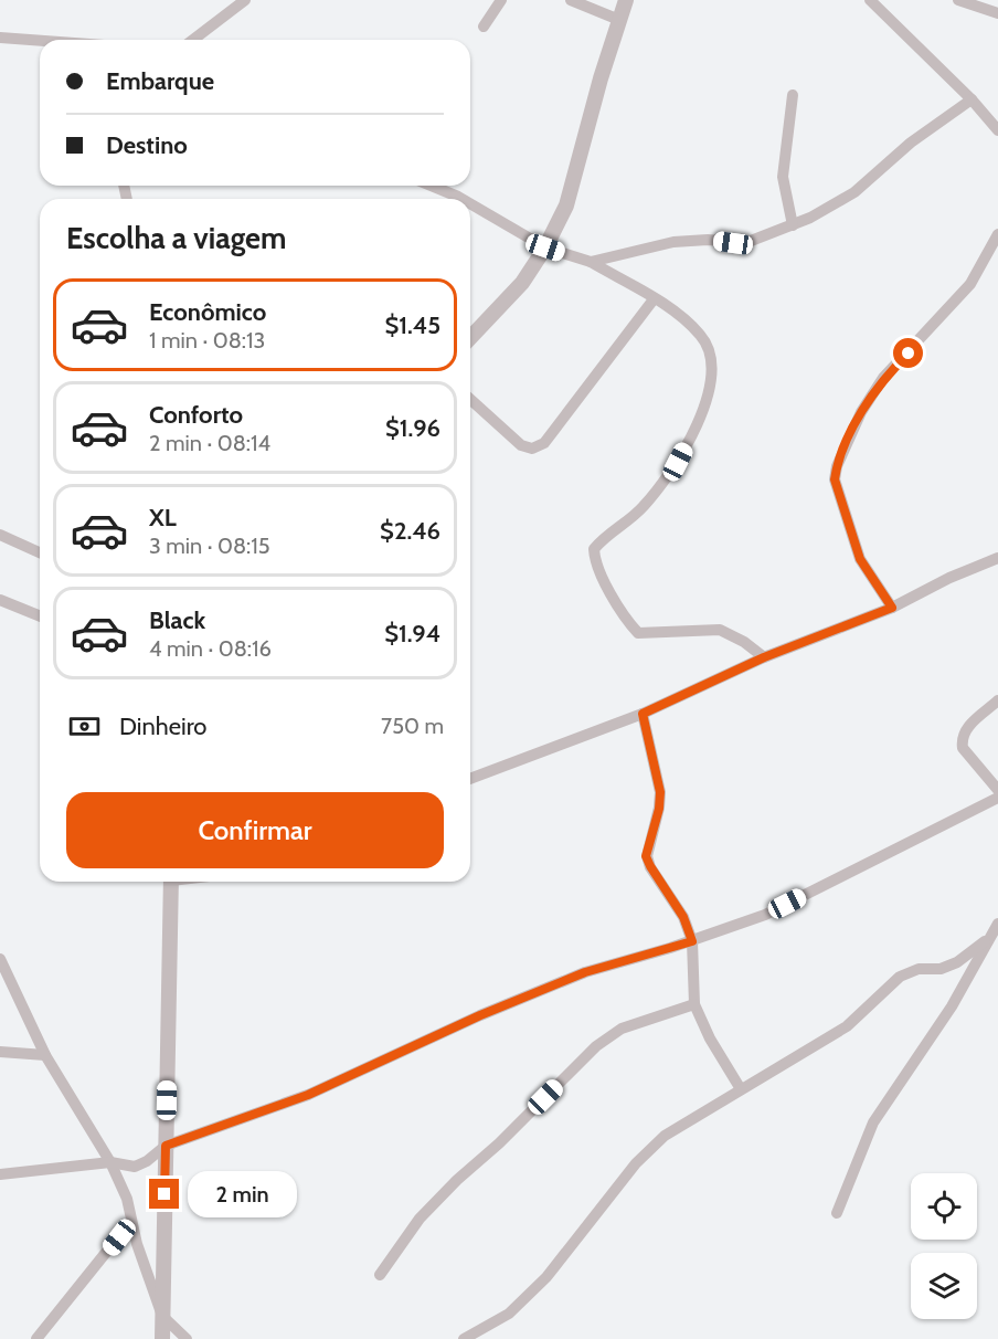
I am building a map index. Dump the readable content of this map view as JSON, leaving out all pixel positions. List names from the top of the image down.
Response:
{
  "page": {
    "banner": ["Embarque", "Destino"],
    "heading": "Escolha a viagem",
    "list": [
      {
        "name": "Econômico",
        "note": "1 min · 08:13",
        "value": "$1.45"
      },
      {
        "name": "Conforto",
        "note": "2 min · 08:14",
        "value": "$1.96"
      },
      {
        "name": "XL",
        "note": "3 min · 08:15",
        "value": "$2.46"
      },
      {
        "name": "Black",
        "note": "4 min · 08:16",
        "value": "$1.94"
      }
    ],
    "pay": ["Dinheiro", "750 m"],
    "buttons": "Confirmar",
    "bubble": "2 min"
  }
}
